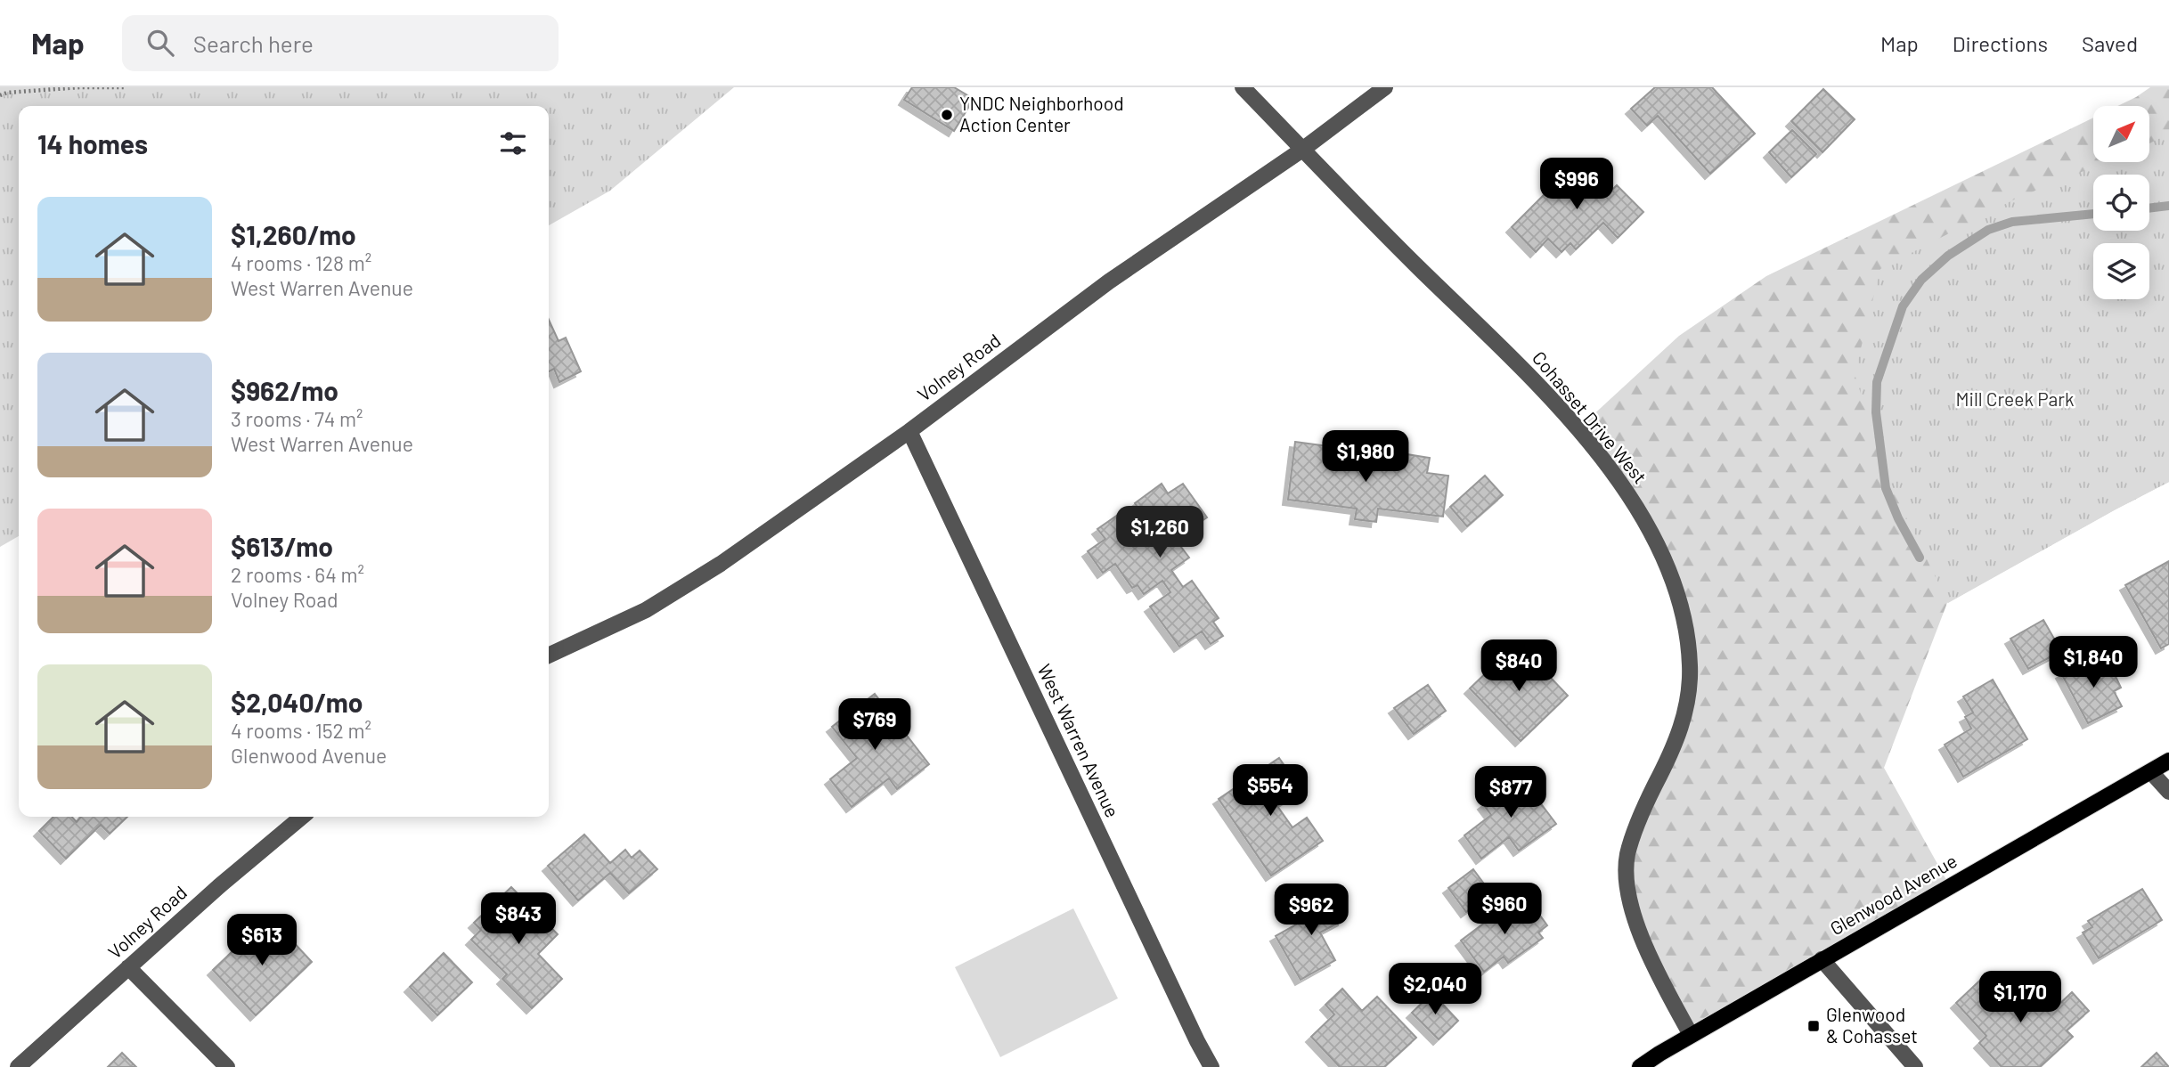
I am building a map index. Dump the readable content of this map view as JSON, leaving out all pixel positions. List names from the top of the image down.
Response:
{
  "streets": {
    "main road": ["Glenwood Avenue"],
    "street": ["Volney Road", "Cohasset Drive West", "West Warren Avenue"]
  },
  "crossings": [
    ["Volney Road", "Cohasset Drive West"],
    ["Volney Road", "West Warren Avenue"],
    ["Cohasset Drive West", "Glenwood Avenue"]
  ],
  "parks": ["Mill Creek Park"],
  "places": {
    "other": ["YNDC Neighborhood Action Center"],
    "transit": ["Glenwood & Cohasset"]
  },
  "north": "top right",
  "page": {
    "header": "Map",
    "search": "Search here",
    "nav": ["Map", "Directions", "Saved"],
    "heading": "14 homes",
    "price": [
      "$996",
      "$1,980",
      "$1,260",
      "$1,840",
      "$840",
      "$769",
      "$554",
      "$877",
      "$960",
      "$962",
      "$843",
      "$613",
      "$2,040",
      "$1,170"
    ],
    "list": [
      {
        "name": "$1,260/mo",
        "note": "4 rooms · 128 m² · West Warren Avenue"
      },
      {
        "name": "$962/mo",
        "note": "3 rooms · 74 m² · West Warren Avenue"
      },
      {
        "name": "$613/mo",
        "note": "2 rooms · 64 m² · Volney Road"
      },
      {
        "name": "$2,040/mo",
        "note": "4 rooms · 152 m² · Glenwood Avenue"
      }
    ]
  }
}
